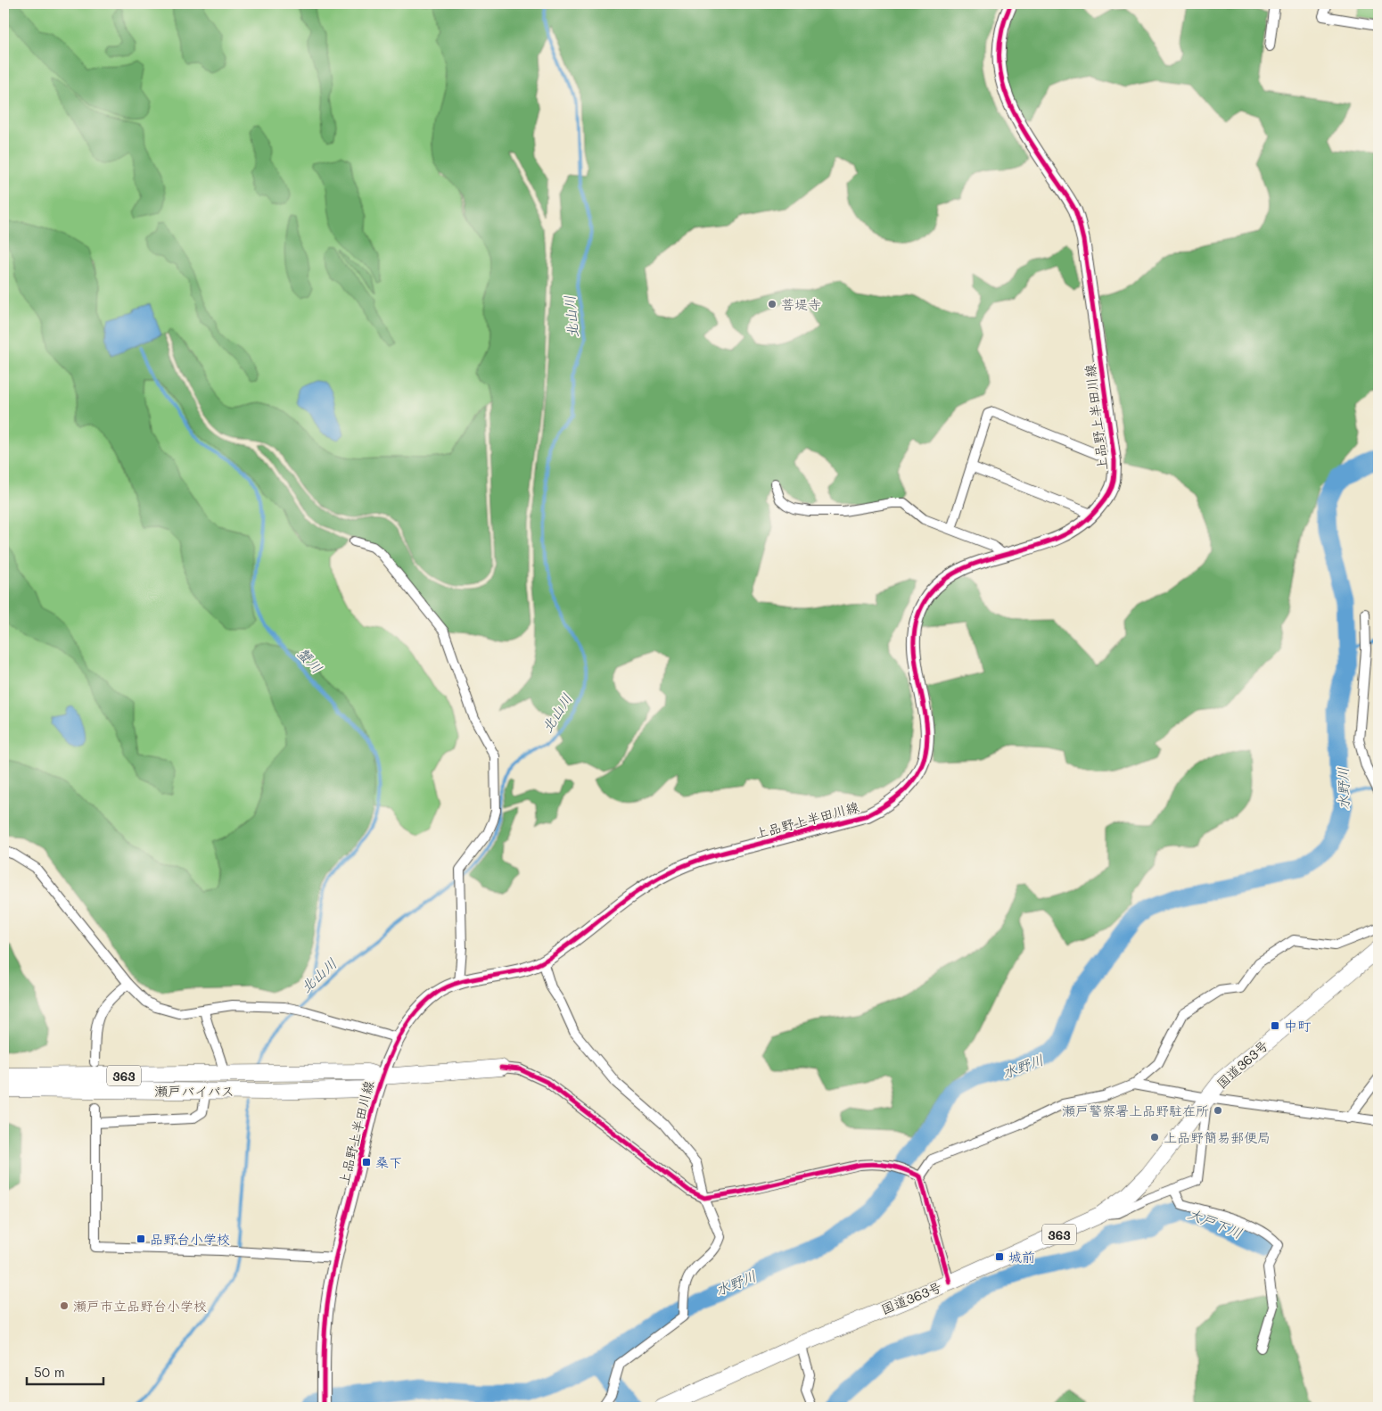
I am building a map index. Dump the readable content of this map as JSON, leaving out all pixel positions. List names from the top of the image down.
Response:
{
  "streets": {
    "highway": ["国道363号", "363", "瀬戸バイパス"],
    "street": ["上品野上半田川線"]
  },
  "crossings": [
    ["上品野上半田川線", "瀬戸バイパス"]
  ],
  "water": [
    "北山川",
    "蟹川",
    "水野川",
    "大戸下川"
  ],
  "places": {
    "other": [
      "菩堤寺",
      "瀬戸警察署上品野駐在所",
      "上品野簡易郵便局",
      "瀬戸市立品野台小学校"
    ],
    "transit": [
      "中町",
      "桑下",
      "品野台小学校",
      "城前"
    ]
  },
  "scale_bar": "50 m"
}
